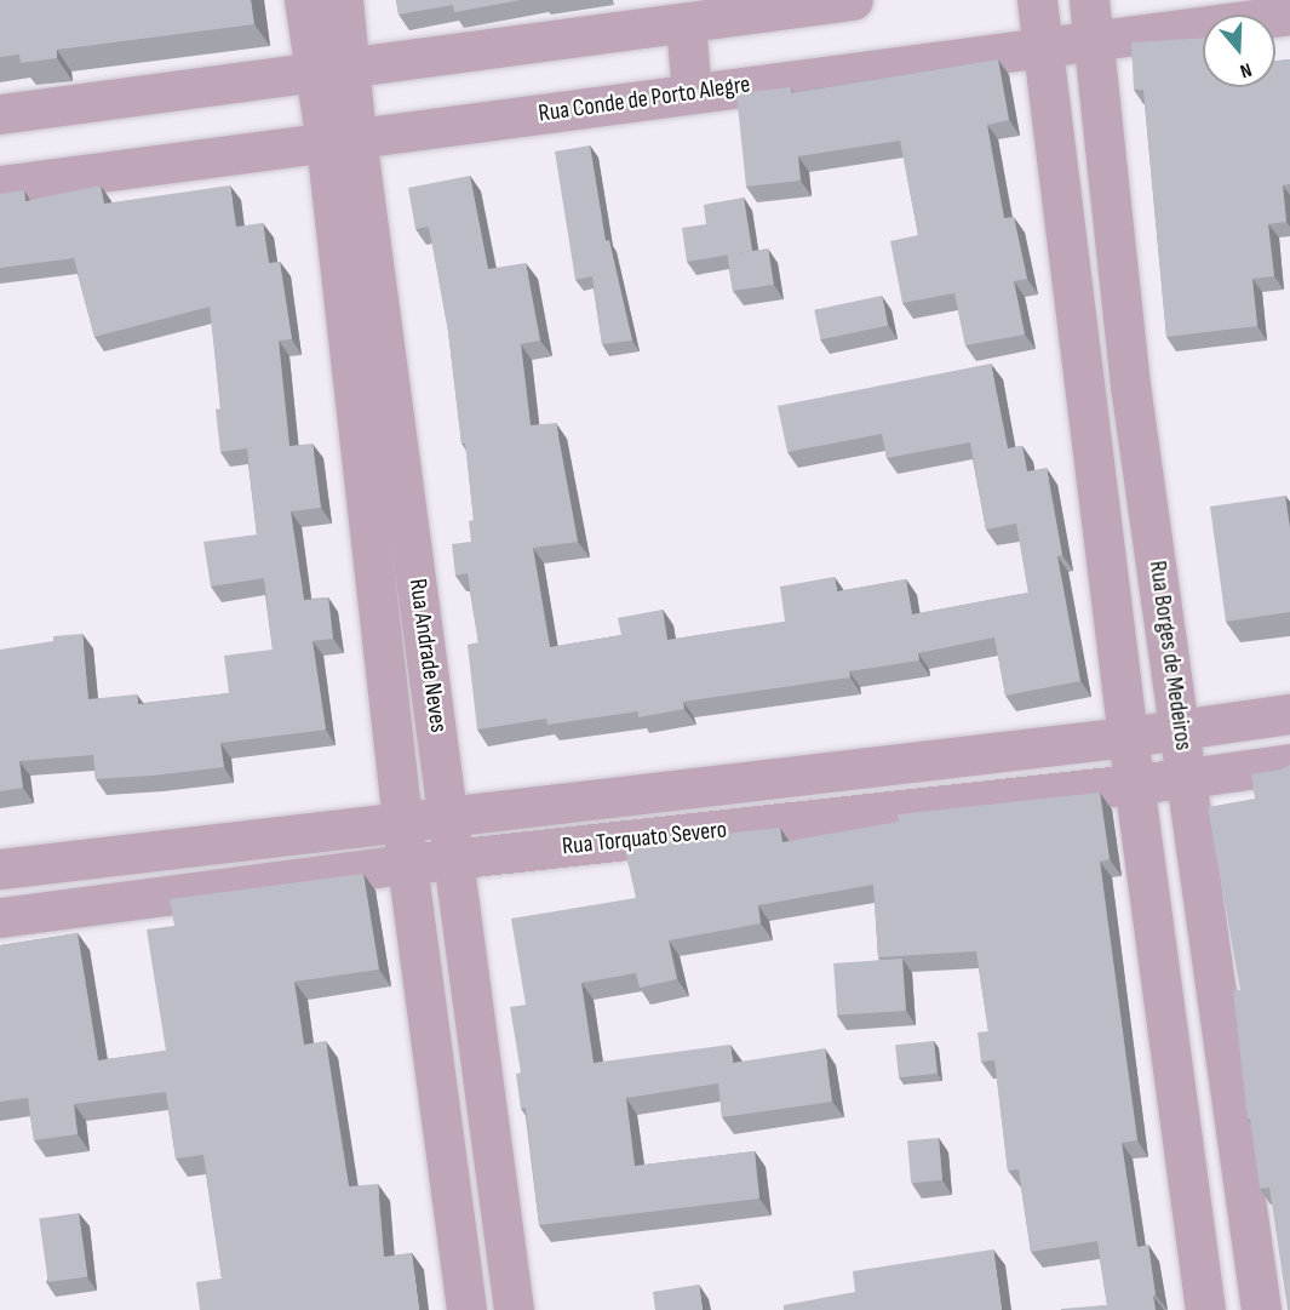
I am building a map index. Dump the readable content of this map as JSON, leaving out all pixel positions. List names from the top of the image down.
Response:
{
  "streets": {
    "street": [
      "Rua Conde de Porto Alegre",
      "Rua Andrade Neves",
      "Rua Borges de Medeiros",
      "Rua Torquato Severo"
    ]
  },
  "crossings": [
    ["Rua Conde de Porto Alegre", "Rua Andrade Neves"],
    ["Rua Conde de Porto Alegre", "Rua Borges de Medeiros"],
    ["Rua Andrade Neves", "Rua Torquato Severo"],
    ["Rua Borges de Medeiros", "Rua Torquato Severo"]
  ],
  "north": "bottom"
}
